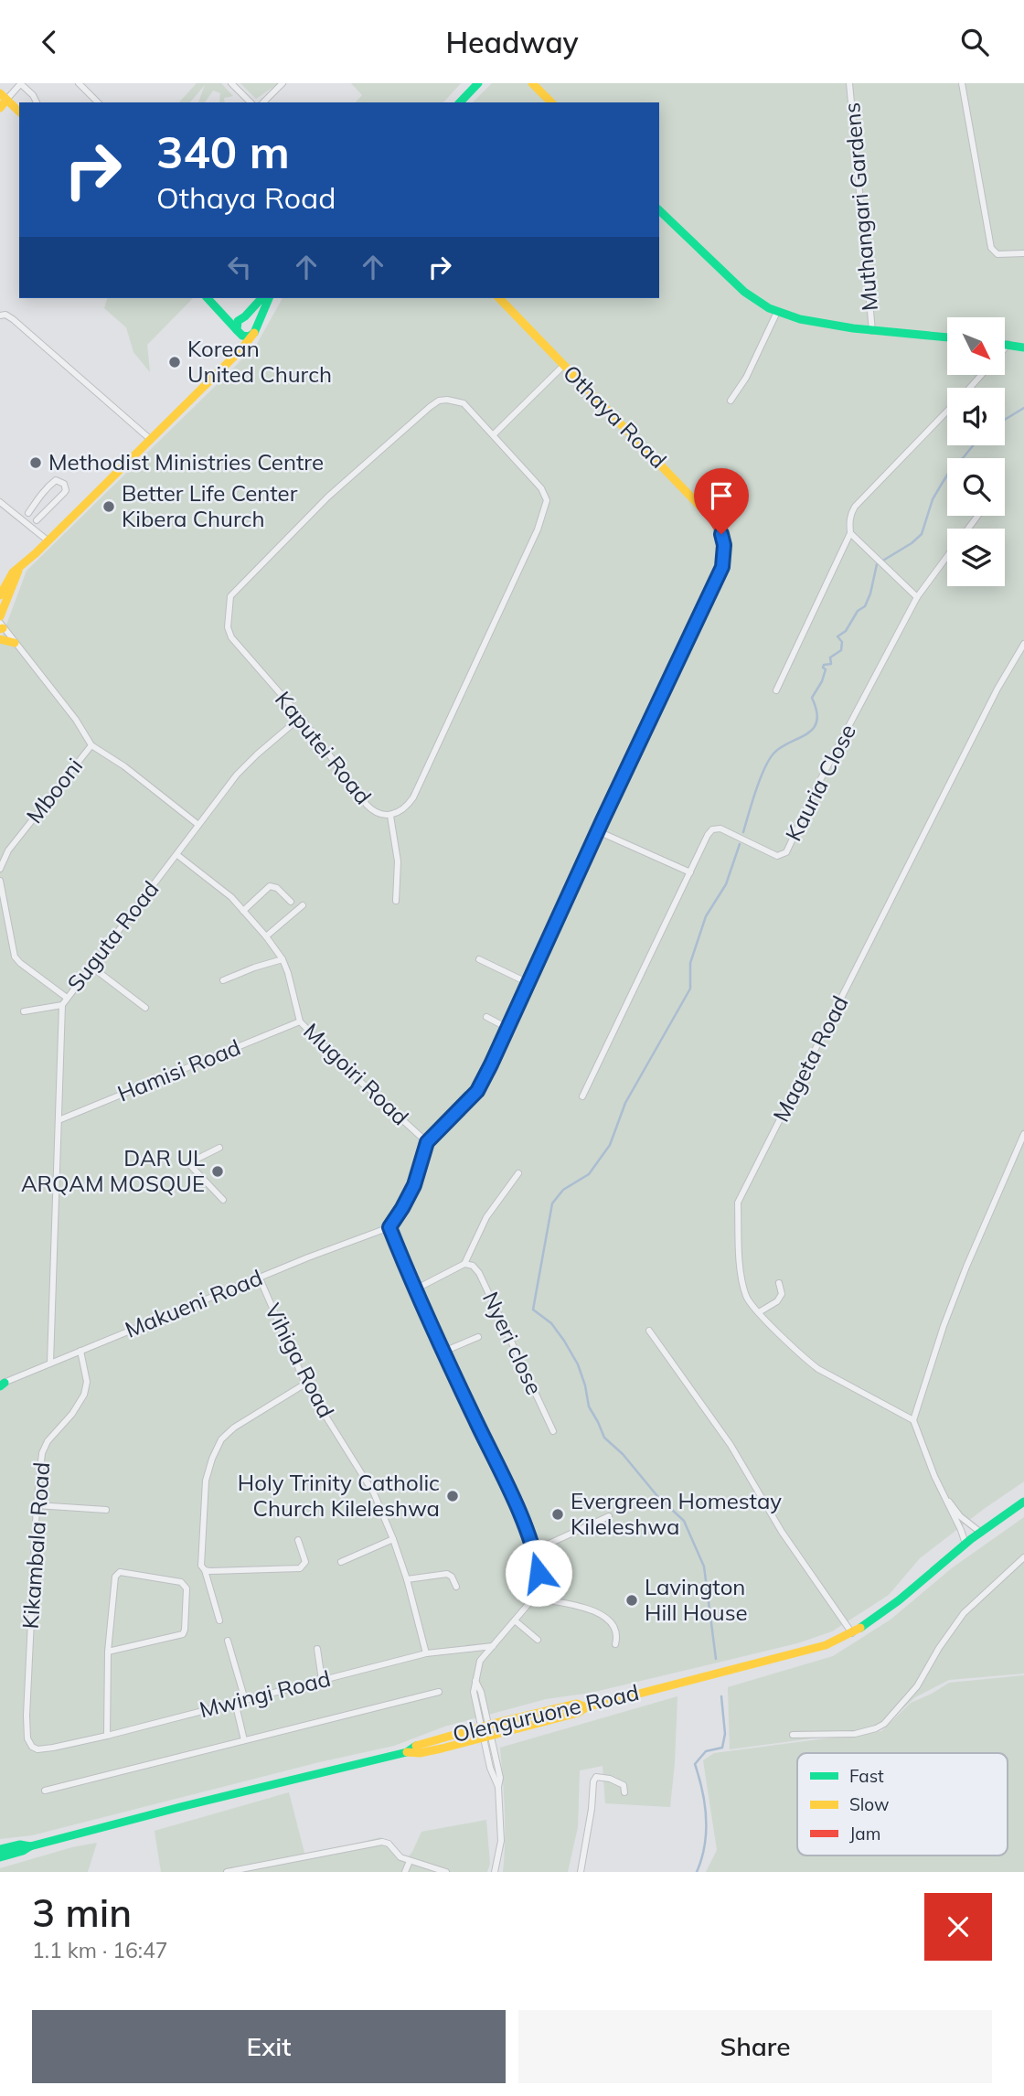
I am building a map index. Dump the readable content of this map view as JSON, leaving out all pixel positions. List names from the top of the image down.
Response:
{
  "streets": {
    "street": [
      "Muthangari Gardens",
      "Othaya Road",
      "Kaputei Road",
      "Kauria Close",
      "Mbooni",
      "Suguta Road",
      "Mageta Road",
      "Hamisi Road",
      "Mugoiri Road",
      "Makueni Road",
      "Nyeri close",
      "Vihiga Road",
      "Kikambala Road",
      "Mwingi Road",
      "Olenguruone Road"
    ]
  },
  "crossings": [
    ["Othaya Road", "Mugoiri Road"],
    ["Othaya Road", "Makueni Road"],
    ["Kaputei Road", "Suguta Road"],
    ["Suguta Road", "Hamisi Road"],
    ["Suguta Road", "Mugoiri Road"],
    ["Suguta Road", "Makueni Road"],
    ["Hamisi Road", "Mugoiri Road"],
    ["Makueni Road", "Vihiga Road"],
    ["Makueni Road", "Kikambala Road"],
    ["Vihiga Road", "Mwingi Road"],
    ["Kikambala Road", "Mwingi Road"]
  ],
  "places": [
    "Korean United Church",
    "Methodist Ministries Centre",
    "Better Life Center Kibera Church",
    "DAR UL ARQAM MOSQUE",
    "Holy Trinity Catholic Church Kileleshwa",
    "Evergreen Homestay Kileleshwa",
    "Lavington Hill House"
  ],
  "legend": ["Fast", "Slow", "Jam"],
  "north": "bottom right",
  "page": {
    "header": "Headway",
    "turn": ["340 m", "Othaya Road"],
    "heading": ["3 min", "1.1 km · 16:47"],
    "buttons": ["Exit", "Share"]
  }
}
